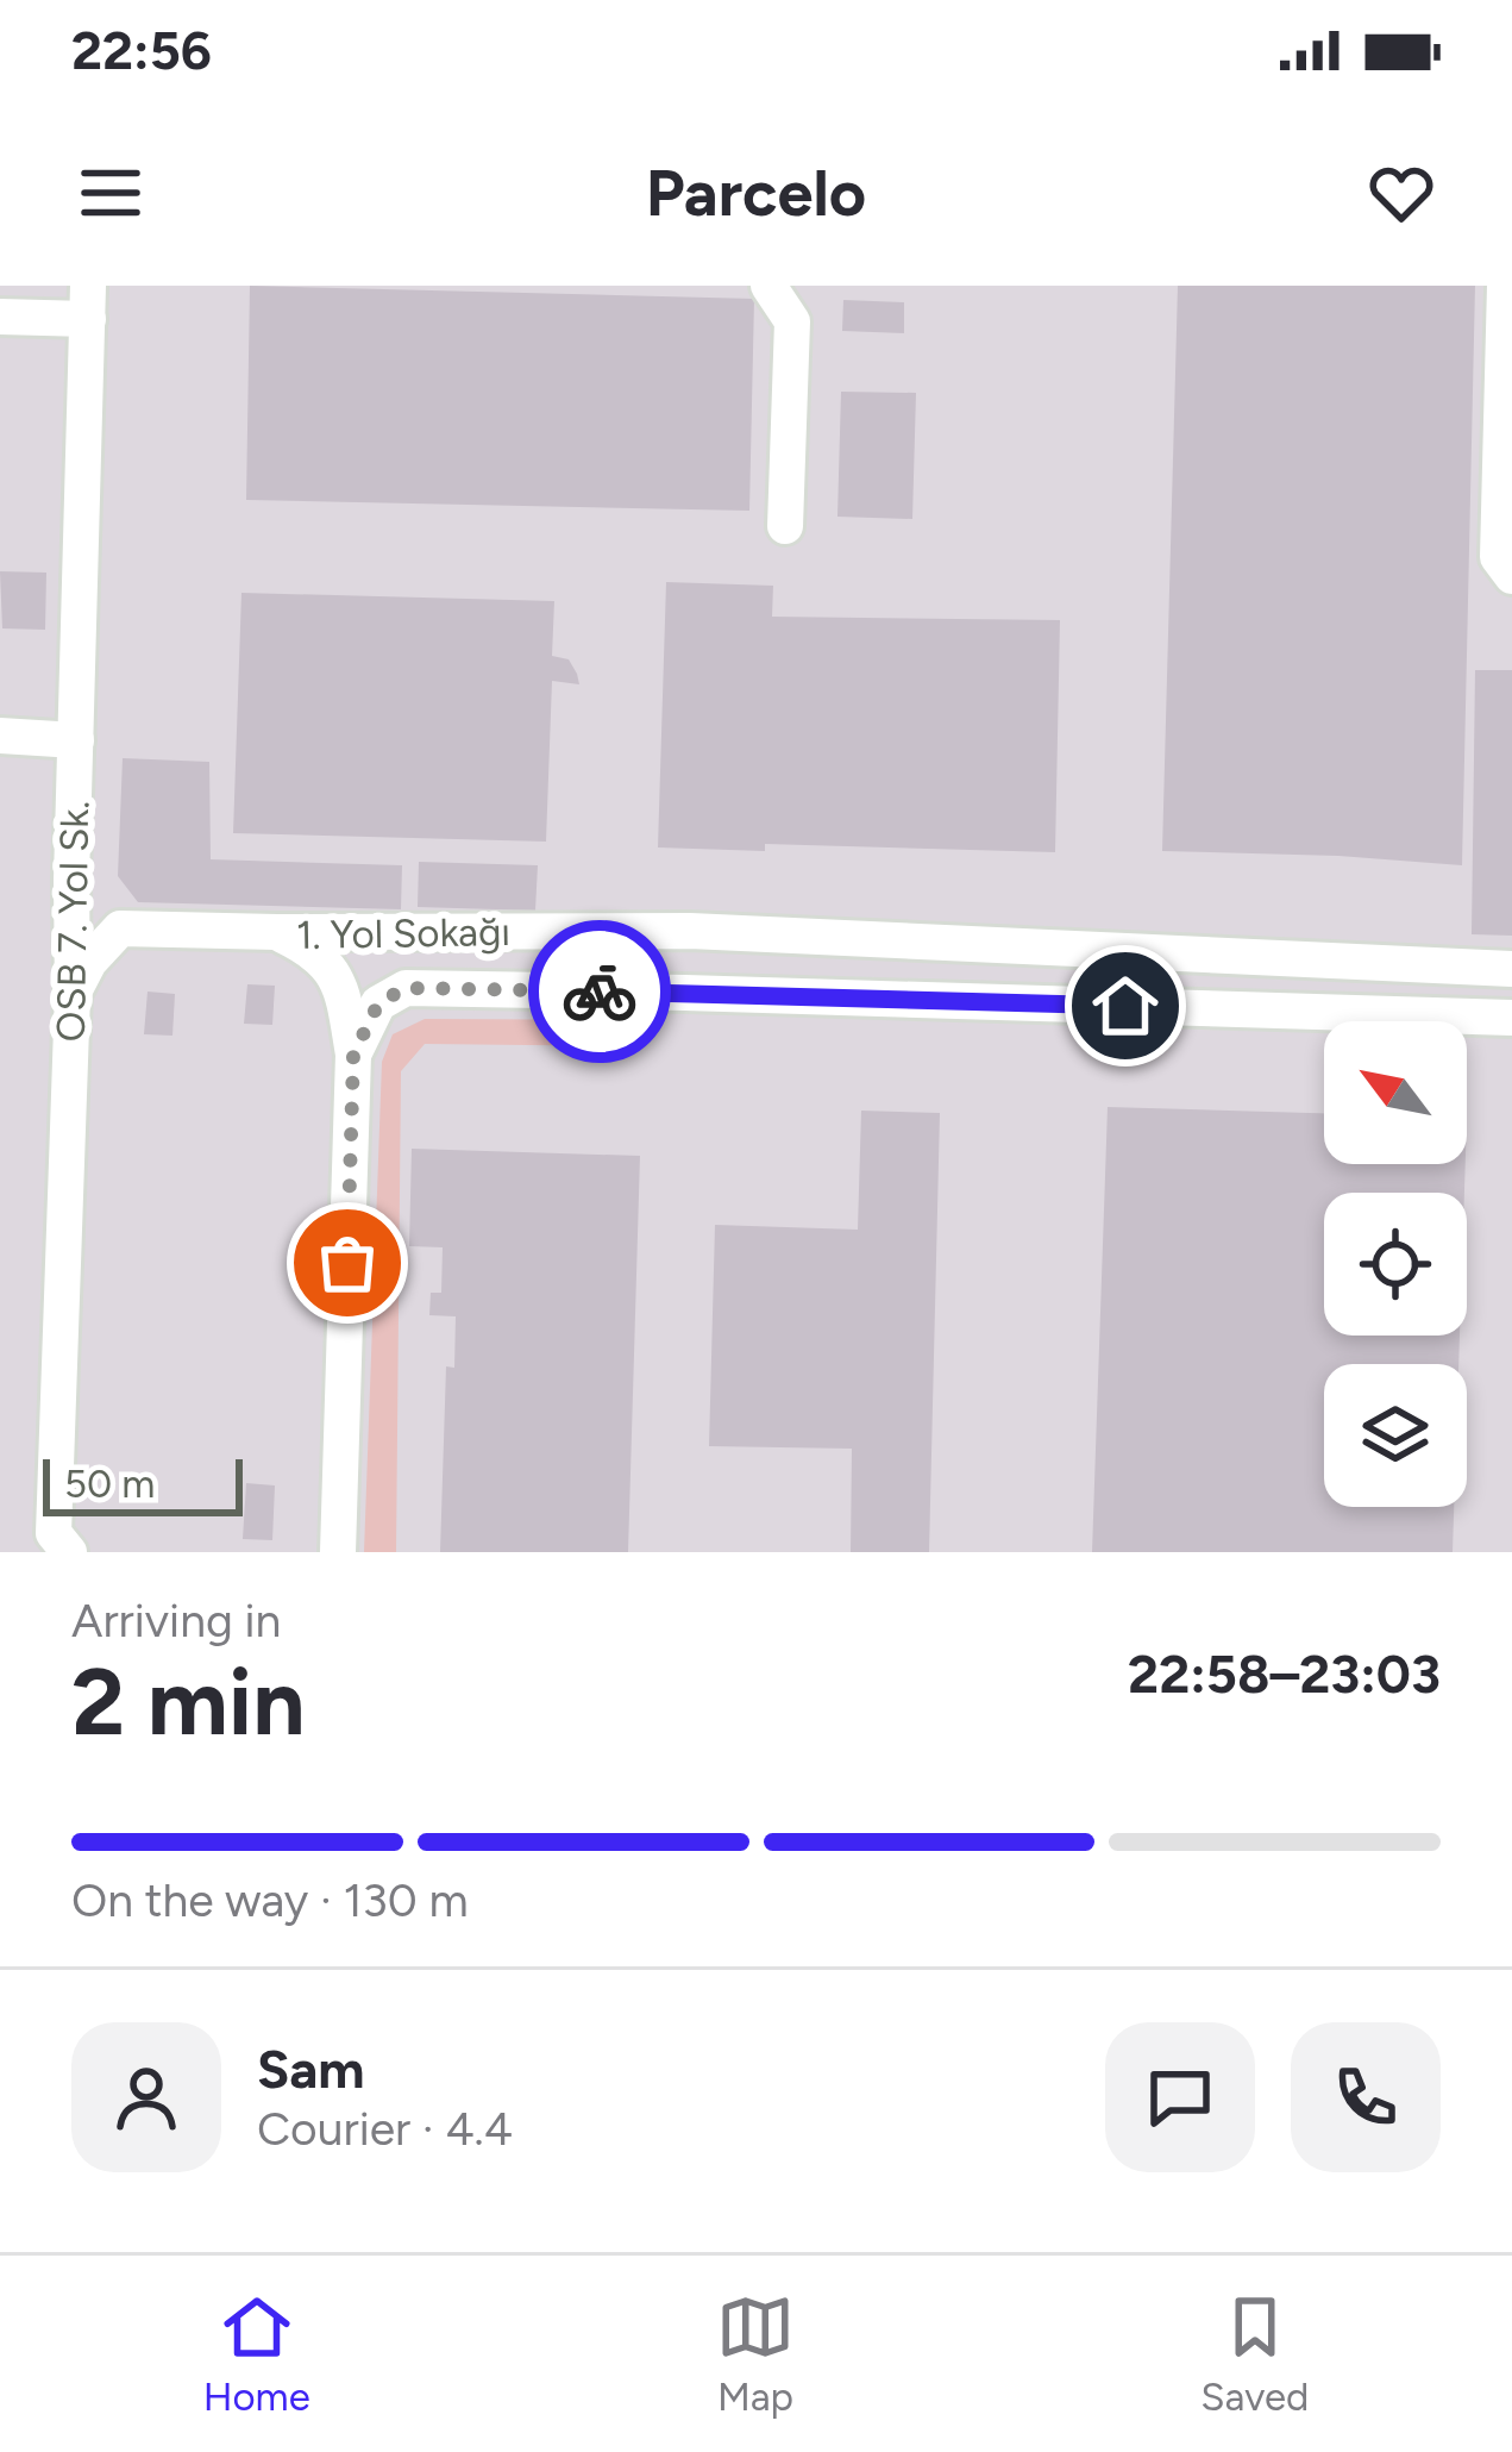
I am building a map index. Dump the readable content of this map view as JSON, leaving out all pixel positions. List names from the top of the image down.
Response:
{
  "streets": {
    "street": ["OSB 7. Yol Sk.", "1. Yol Sokağı"]
  },
  "scale_bar": "50 m",
  "north": "top left",
  "page": {
    "status": "22:56",
    "header": "Parcelo",
    "scale": "50 m",
    "heading": ["2 min", "Arriving in", "22:58–23:03"],
    "panel": ["Sam", "Courier · 4.4"],
    "bar": "On the way · 130 m",
    "tabs": ["Home", "Map", "Saved"]
  }
}
